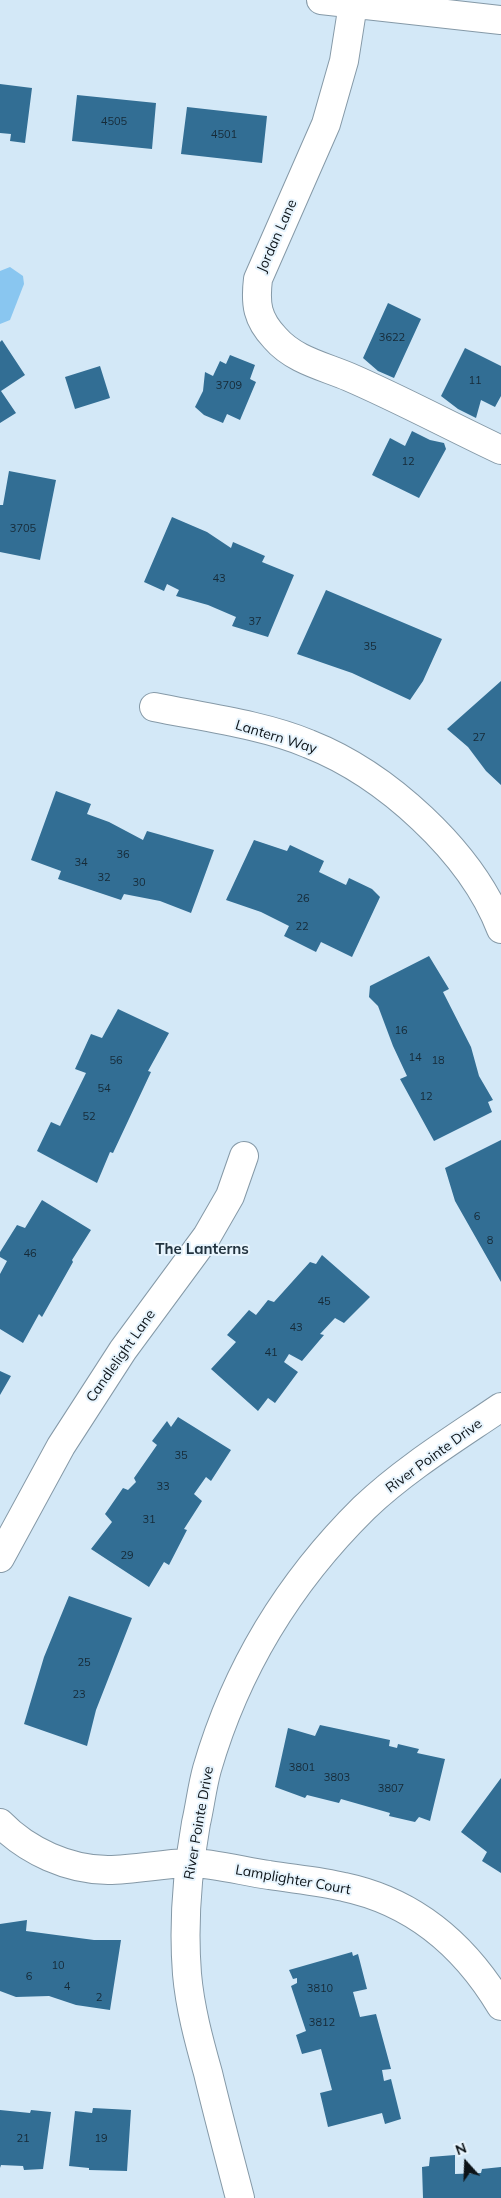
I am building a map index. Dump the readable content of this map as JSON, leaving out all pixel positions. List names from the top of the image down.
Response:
{
  "streets": {
    "street": [
      "Jordan Lane",
      "Lantern Way",
      "Candlelight Lane",
      "River Pointe Drive",
      "Lamplighter Court"
    ]
  },
  "crossings": [
    ["River Pointe Drive", "Lamplighter Court"]
  ],
  "districts": ["The Lanterns"],
  "house_numbers": [
    "4505",
    "4501",
    "3622",
    "11",
    "3709",
    "12",
    "3705",
    "43",
    "37",
    "35",
    "27",
    "36",
    "34",
    "32",
    "30",
    "26",
    "22",
    "16",
    "14",
    "56",
    "18",
    "54",
    "12",
    "52",
    "6",
    "8",
    "46",
    "45",
    "43",
    "41",
    "35",
    "33",
    "31",
    "29",
    "25",
    "23",
    "3801",
    "3803",
    "3807",
    "10",
    "6",
    "4",
    "3810",
    "2",
    "3812",
    "21",
    "19"
  ],
  "north": "top"
}
